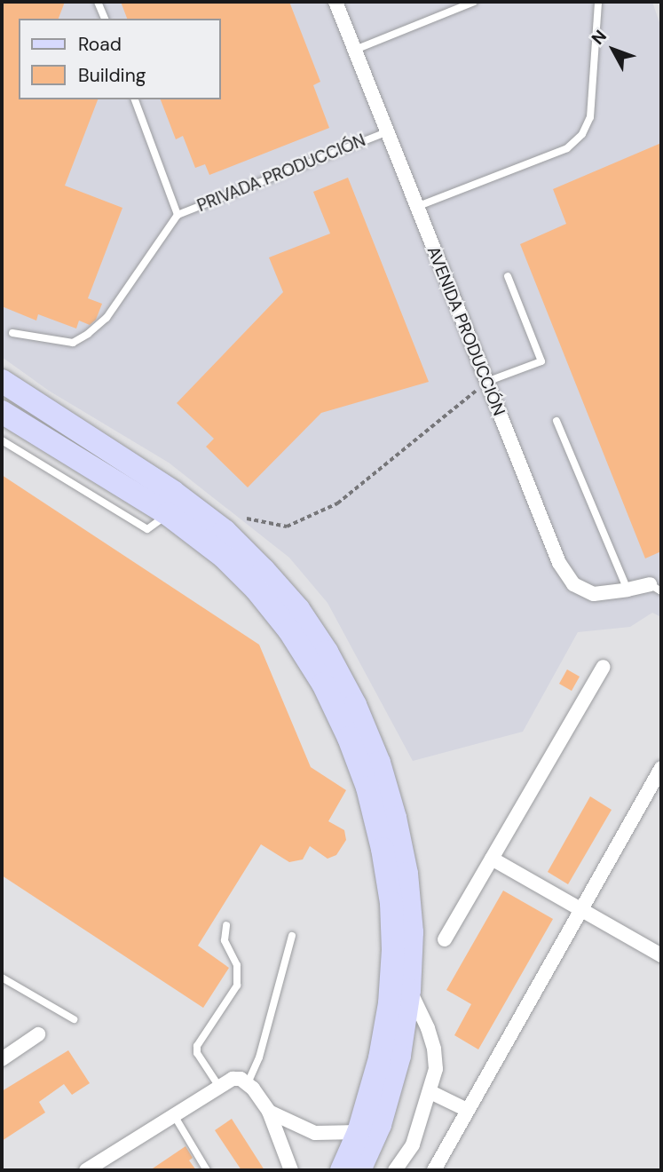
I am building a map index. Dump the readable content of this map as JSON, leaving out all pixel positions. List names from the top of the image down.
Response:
{
  "streets": {
    "street": ["AVENIDA PRODUCCIÓN"],
    "lane": ["PRIVADA PRODUCCIÓN"]
  },
  "crossings": [
    ["PRIVADA PRODUCCIÓN", "AVENIDA PRODUCCIÓN"]
  ],
  "legend": ["Road", "Building"],
  "north": "top left"
}
